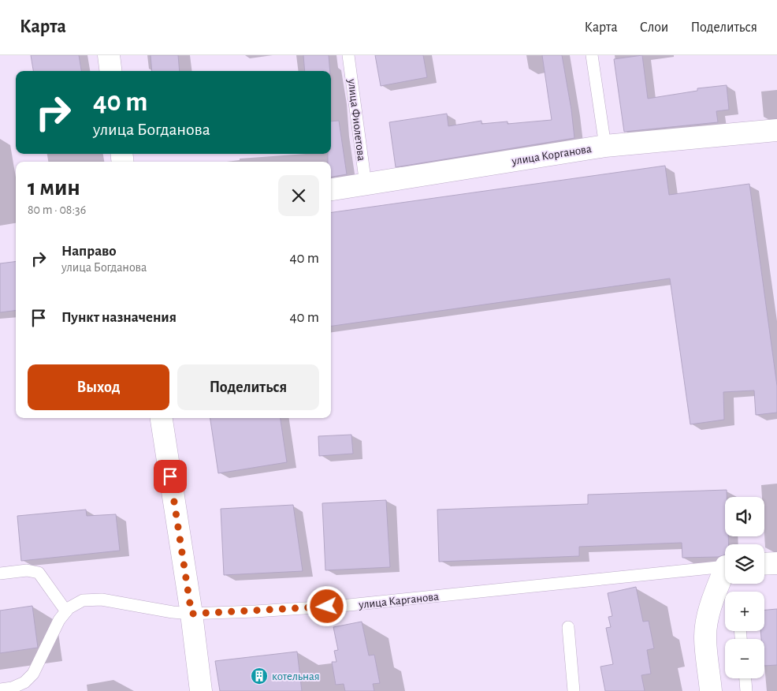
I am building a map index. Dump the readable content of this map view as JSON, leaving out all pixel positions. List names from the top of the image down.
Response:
{
  "streets": {
    "street": ["улица Корганова"],
    "lane": ["улица Фиолетова", "улица Карганова"]
  },
  "crossings": [
    ["улица Фиолетова", "улица Корганова"]
  ],
  "places": {
    "building": ["котельная"]
  },
  "page": {
    "header": "Карта",
    "nav": ["Карта", "Слои", "Поделиться"],
    "turn": ["40 m", "улица Богданова"],
    "heading": ["1 мин", "80 m · 08:36"],
    "list": [
      {
        "name": "Направо",
        "note": "улица Богданова",
        "value": "40 m"
      },
      {
        "name": "Пункт назначения",
        "value": "40 m"
      }
    ],
    "buttons": ["Выход", "Поделиться"],
    "map_buttons": ["+", "−"]
  }
}
